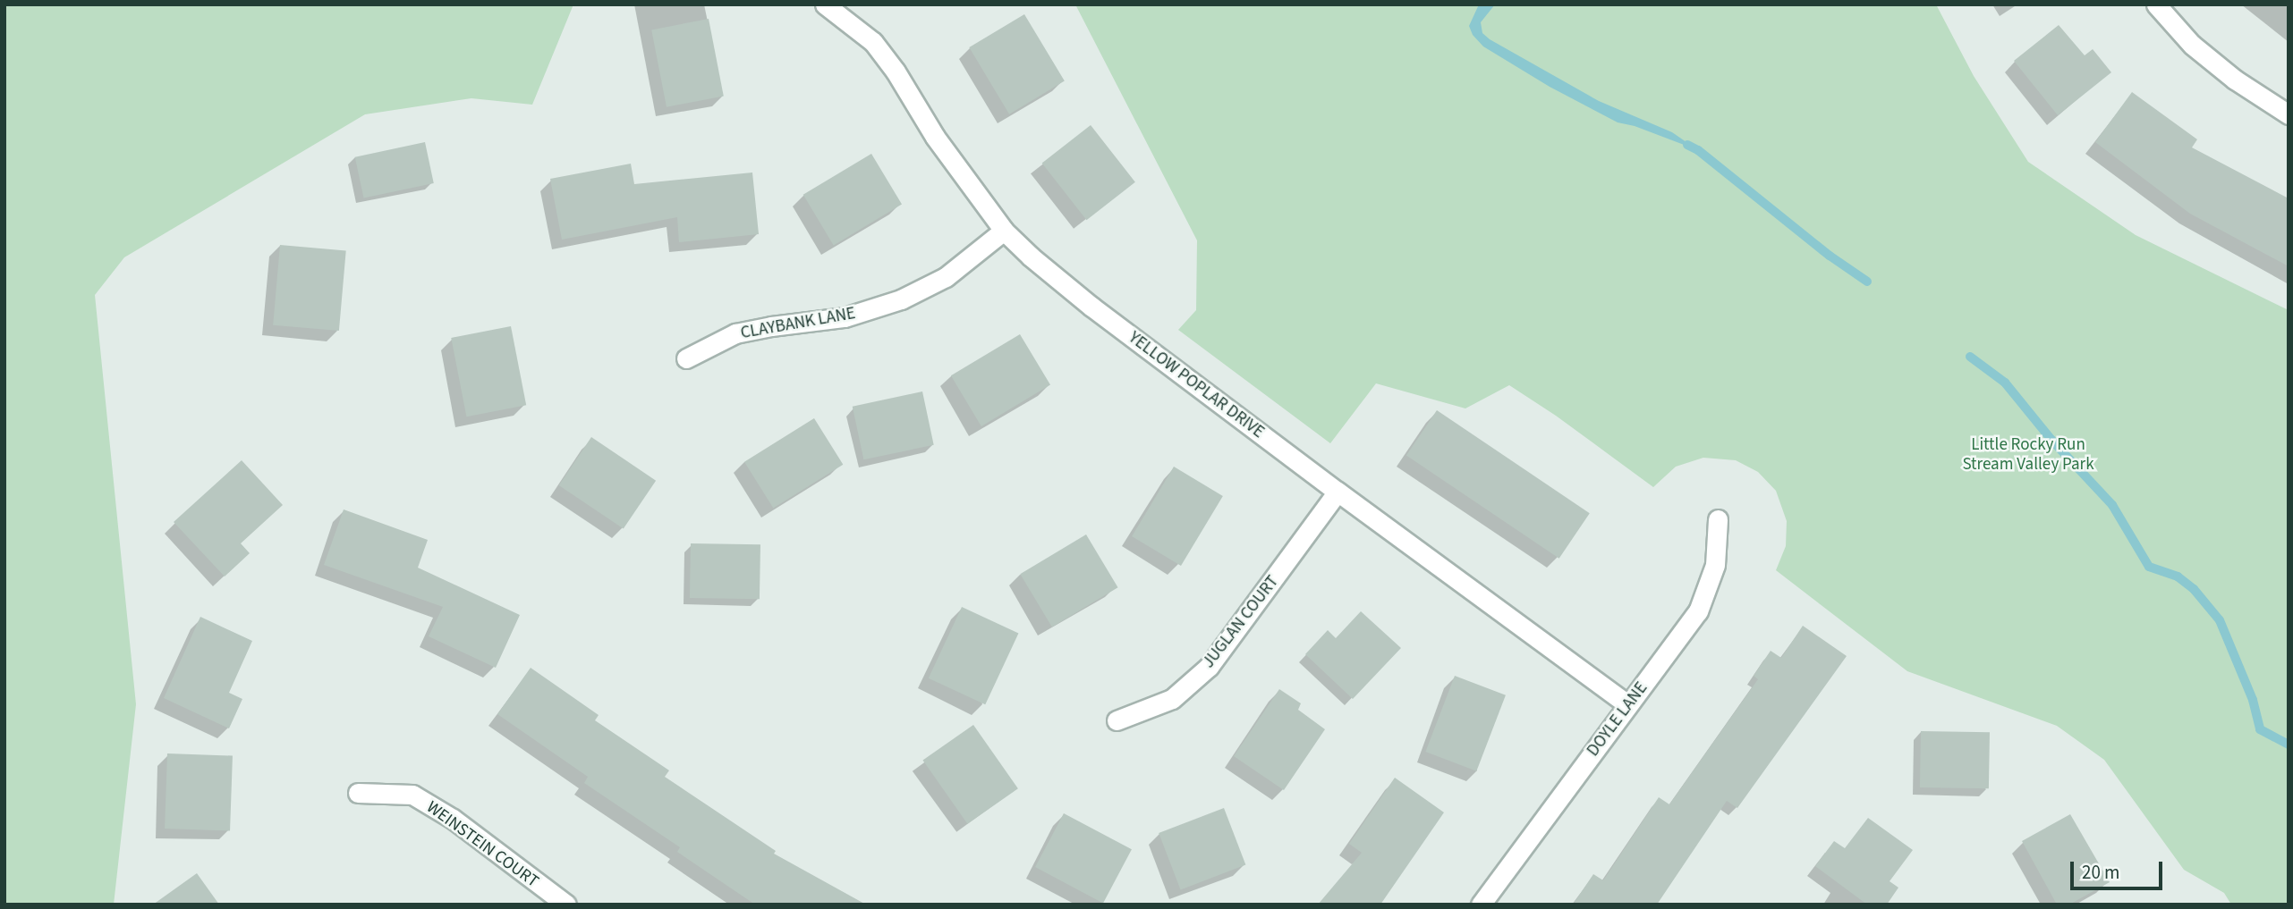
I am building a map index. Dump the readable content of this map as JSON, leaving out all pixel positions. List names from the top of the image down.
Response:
{
  "streets": {
    "street": [
      "CLAYBANK LANE",
      "YELLOW POPLAR DRIVE",
      "JUGLAN COURT",
      "DOYLE LANE",
      "WEINSTEIN COURT"
    ]
  },
  "crossings": [
    ["CLAYBANK LANE", "YELLOW POPLAR DRIVE"],
    ["YELLOW POPLAR DRIVE", "JUGLAN COURT"],
    ["YELLOW POPLAR DRIVE", "DOYLE LANE"]
  ],
  "parks": ["Little Rocky Run Stream Valley Park"],
  "scale_bar": "20 m"
}
